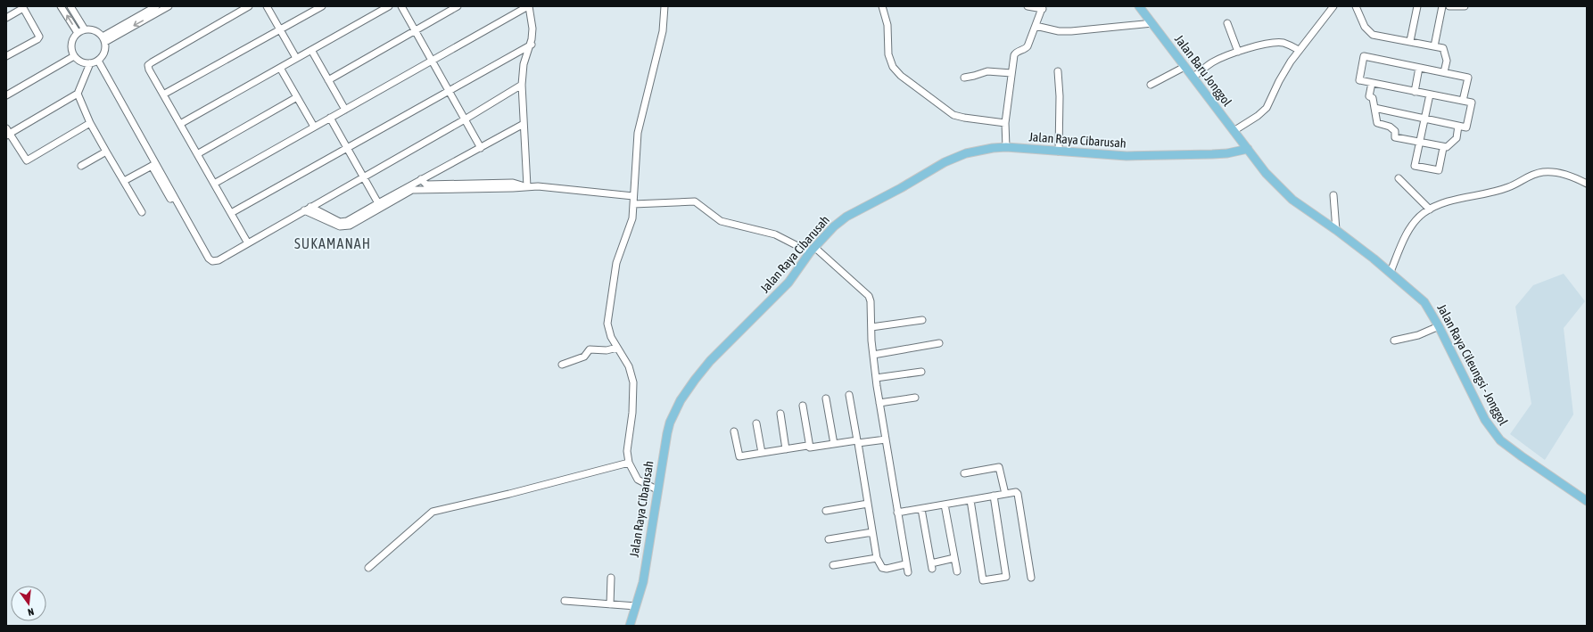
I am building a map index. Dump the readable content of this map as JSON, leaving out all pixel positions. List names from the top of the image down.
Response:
{
  "streets": {
    "main road": ["Jalan Baru Jonggol", "Jalan Raya Cibarusah", "Jalan Raya Cileungsi - Jonggol"]
  },
  "crossings": [
    ["Jalan Baru Jonggol", "Jalan Raya Cibarusah"],
    ["Jalan Baru Jonggol", "Jalan Raya Cileungsi - Jonggol"],
    ["Jalan Raya Cibarusah", "Jalan Raya Cileungsi - Jonggol"]
  ],
  "districts": ["SUKAMANAH"],
  "north": "bottom"
}
